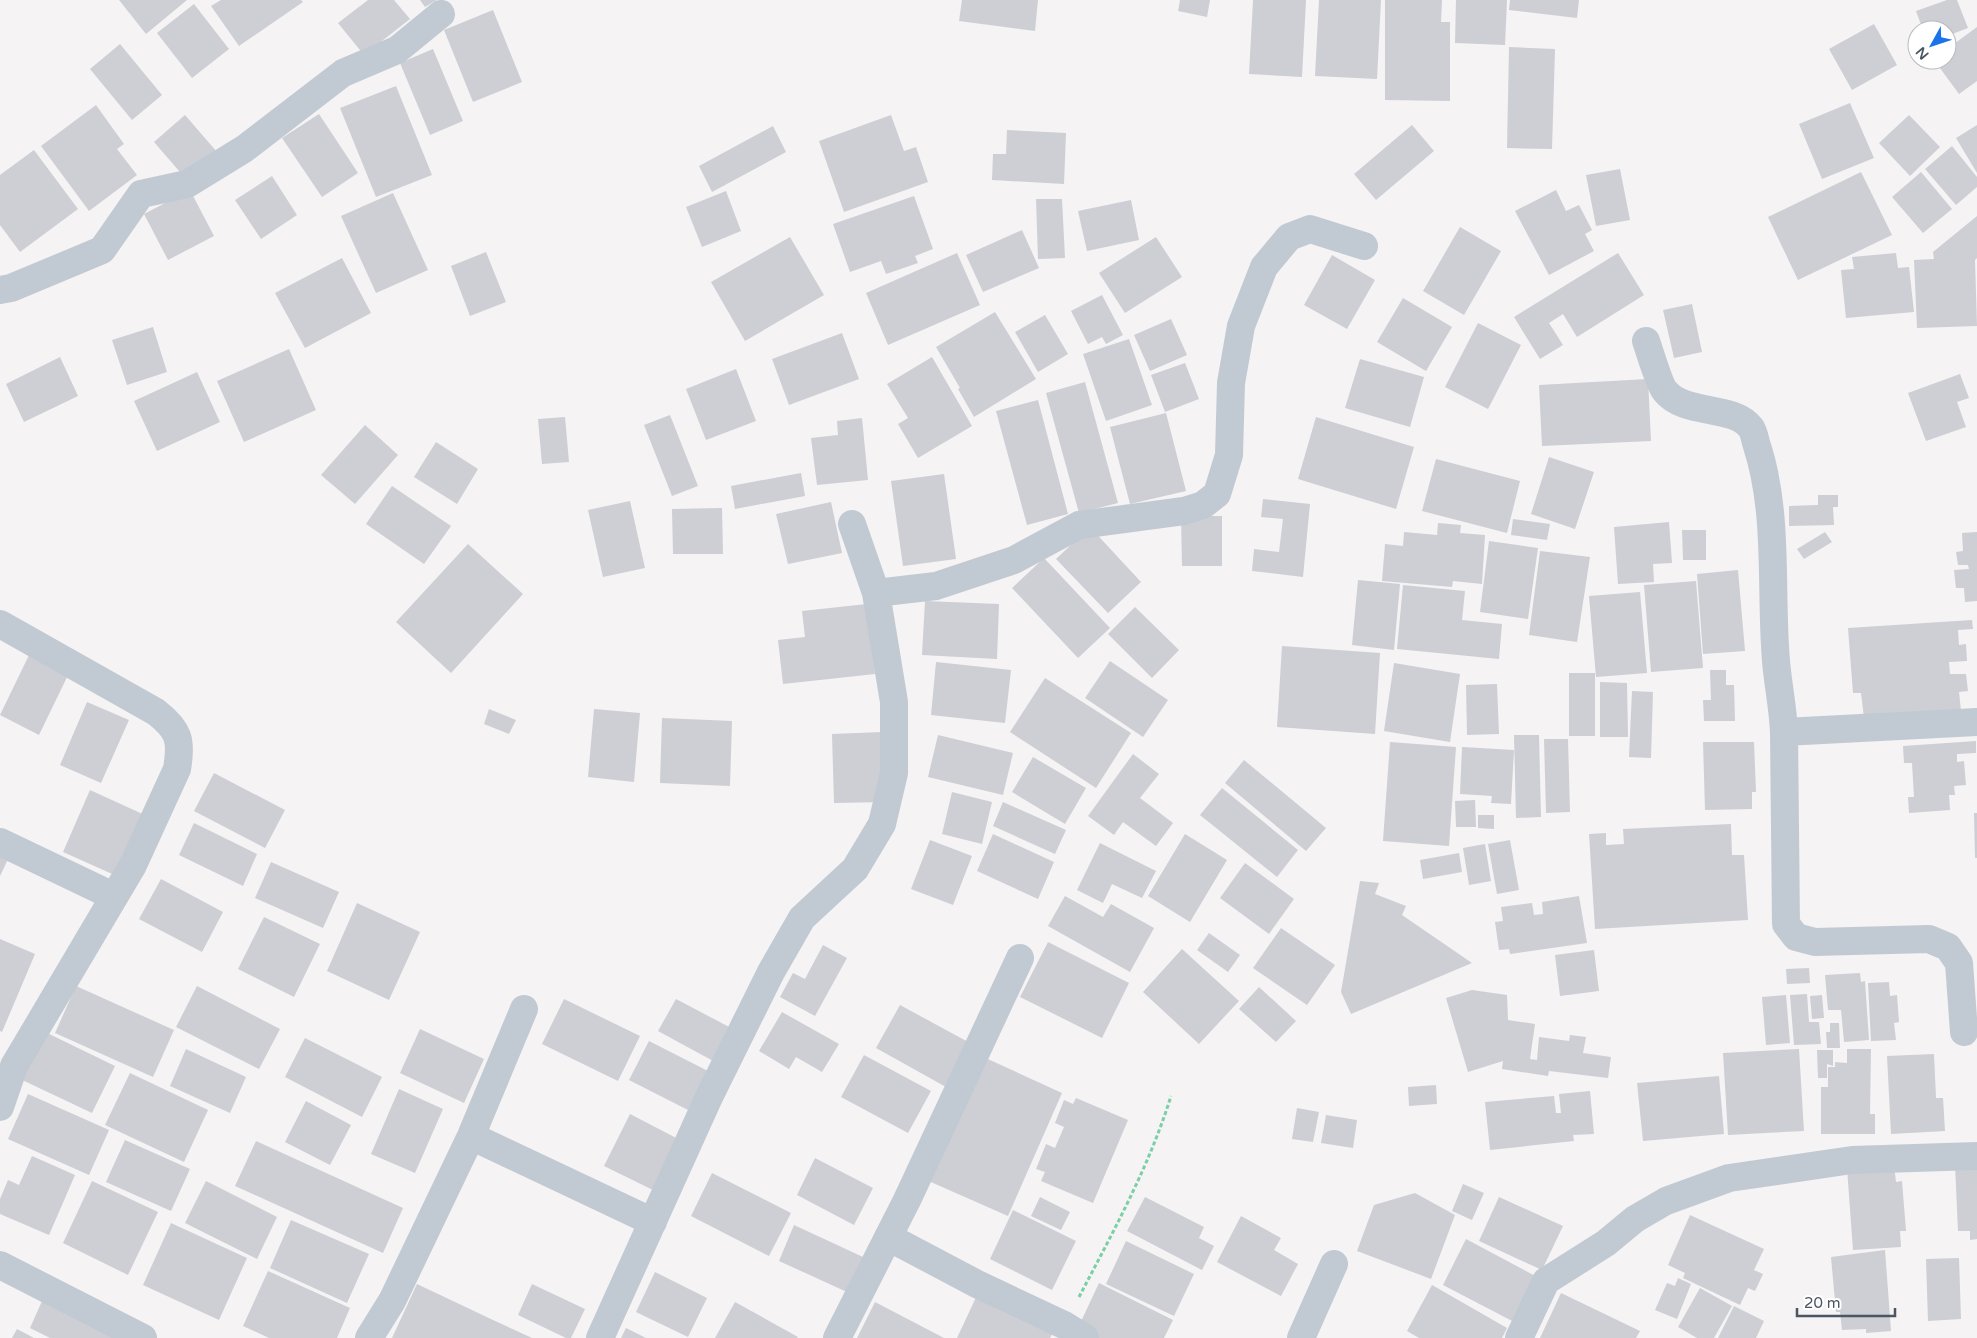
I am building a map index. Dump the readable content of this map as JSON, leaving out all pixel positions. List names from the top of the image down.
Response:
{
  "scale_bar": "20 m",
  "north": "bottom left"
}
